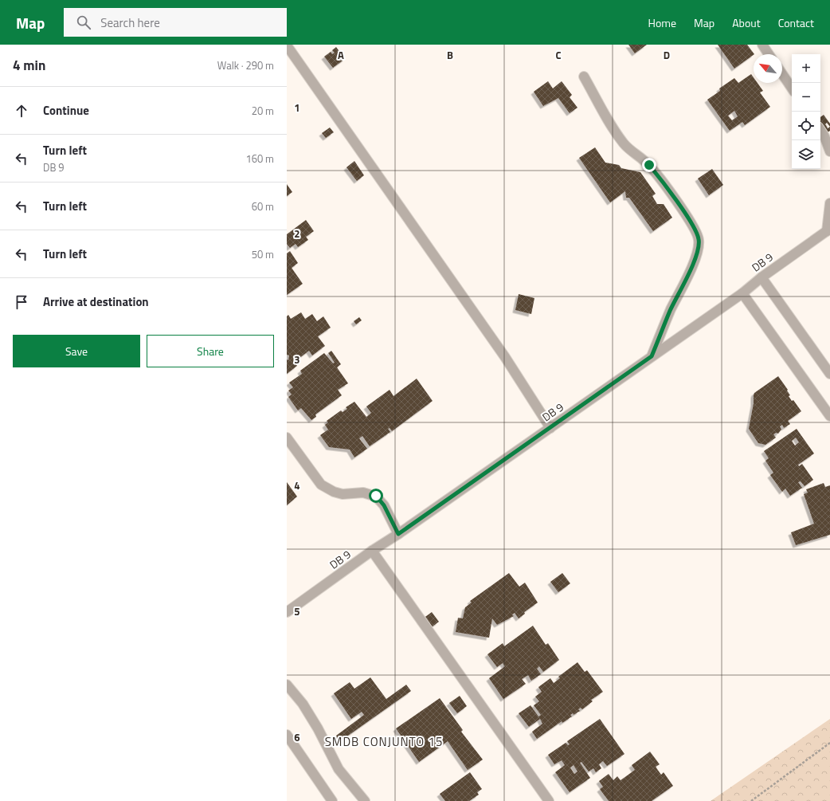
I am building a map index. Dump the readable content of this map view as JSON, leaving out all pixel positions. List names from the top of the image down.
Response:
{
  "streets": {
    "street": ["DB 9"]
  },
  "districts": ["SMDB CONJUNTO 15"],
  "north": "top left",
  "page": {
    "header": "Map",
    "search": "Search here",
    "nav": [
      "Home",
      "Map",
      "About",
      "Contact"
    ],
    "heading": ["4 min", "Walk · 290 m"],
    "map_buttons": ["+", "−"],
    "list": [
      ["Continue", "20 m"],
      ["Turn left", "DB 9", "160 m"],
      ["Turn left", "60 m"],
      ["Turn left", "50 m"],
      "Arrive at destination"
    ],
    "buttons": ["Save", "Share"]
  },
  "grid": {
    "columns": [
      "A",
      "B",
      "C",
      "D"
    ],
    "rows": [
      "1",
      "2",
      "3",
      "4",
      "5",
      "6"
    ]
  }
}
